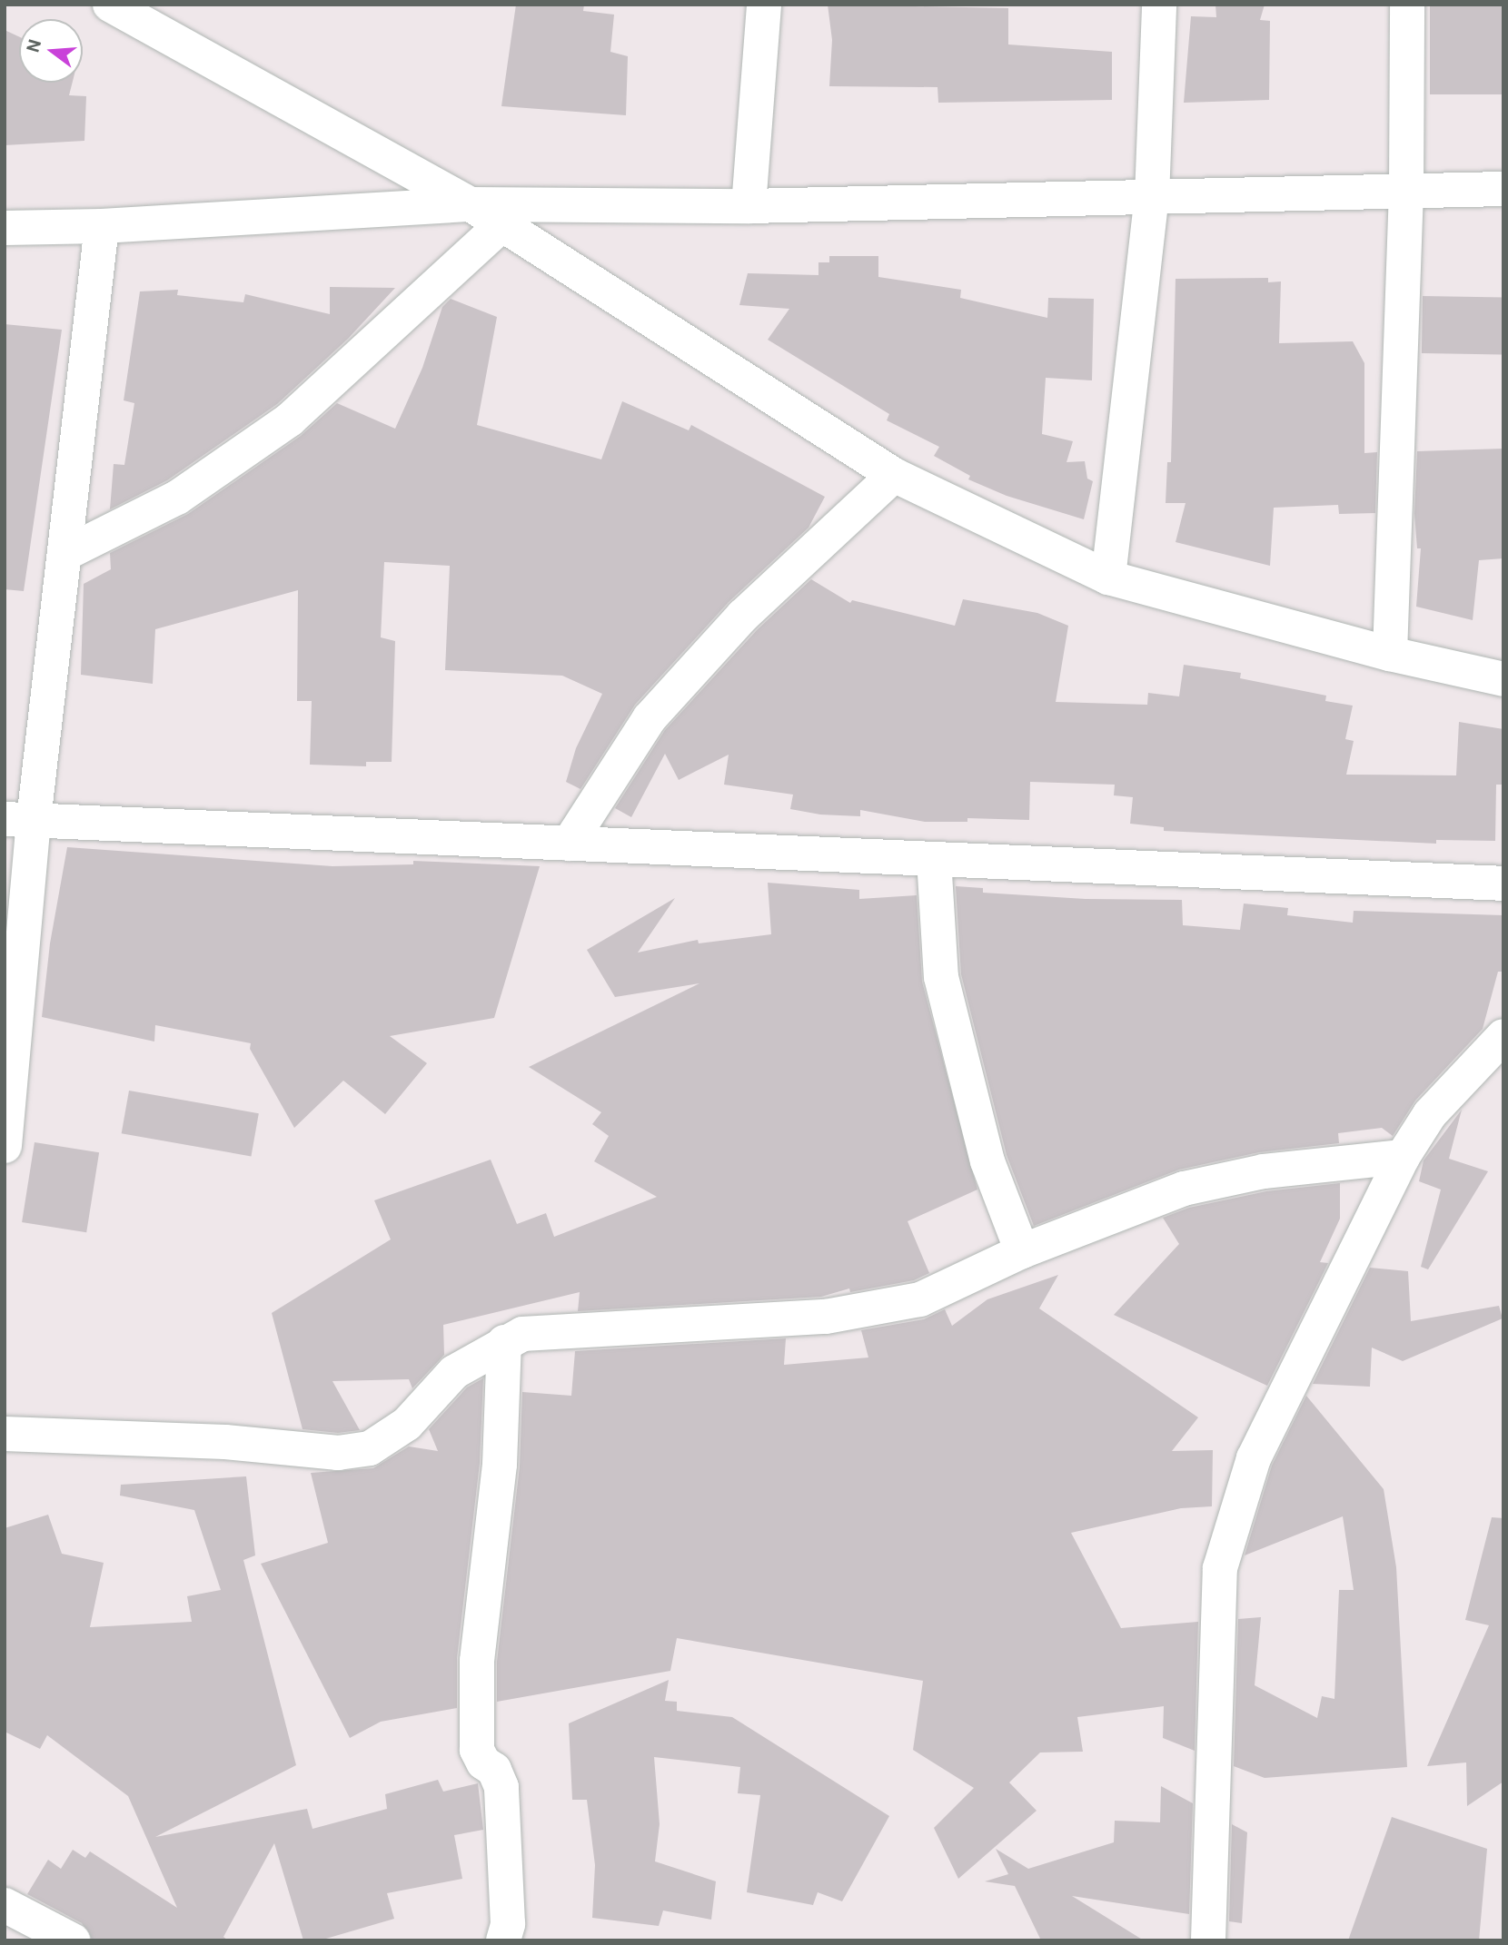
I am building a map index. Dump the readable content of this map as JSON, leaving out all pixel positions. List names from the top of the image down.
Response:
{
  "north": "left"
}
